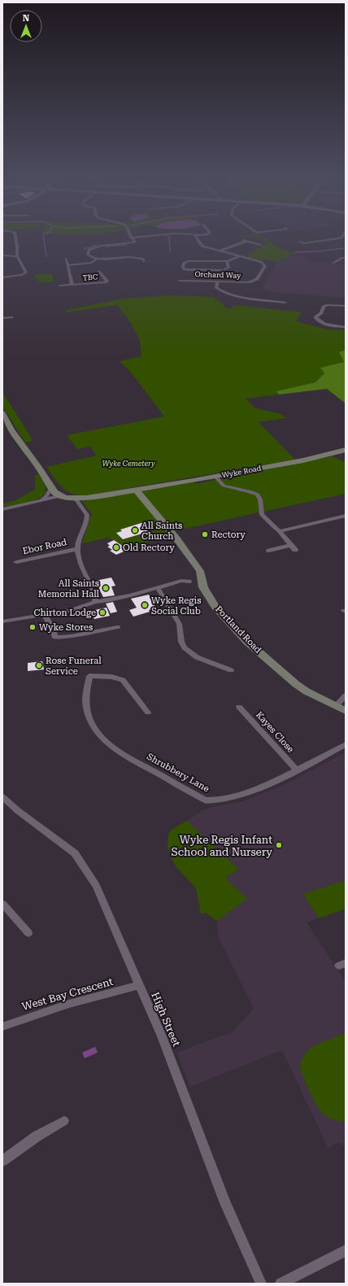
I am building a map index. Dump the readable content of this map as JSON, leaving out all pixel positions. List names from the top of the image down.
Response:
{
  "streets": {
    "main road": ["Wyke Road", "Portland Road"],
    "street": [
      "Orchard Way",
      "TBC",
      "Ebor Road",
      "Kayes Close",
      "Shrubbery Lane",
      "West Bay Crescent",
      "High Street"
    ]
  },
  "crossings": [
    ["Wyke Road", "Portland Road"],
    ["Kayes Close", "Shrubbery Lane"],
    ["West Bay Crescent", "High Street"]
  ],
  "parks": ["Wyke Cemetery"],
  "places": [
    "All Saints Church",
    "Rectory",
    "Old Rectory",
    "All Saints Memorial Hall",
    "Wyke Regis Social Club",
    "Chirton Lodge",
    "Wyke Stores",
    "Rose Funeral Service",
    "Wyke Regis Infant School and Nursery"
  ],
  "north": "top"
}
